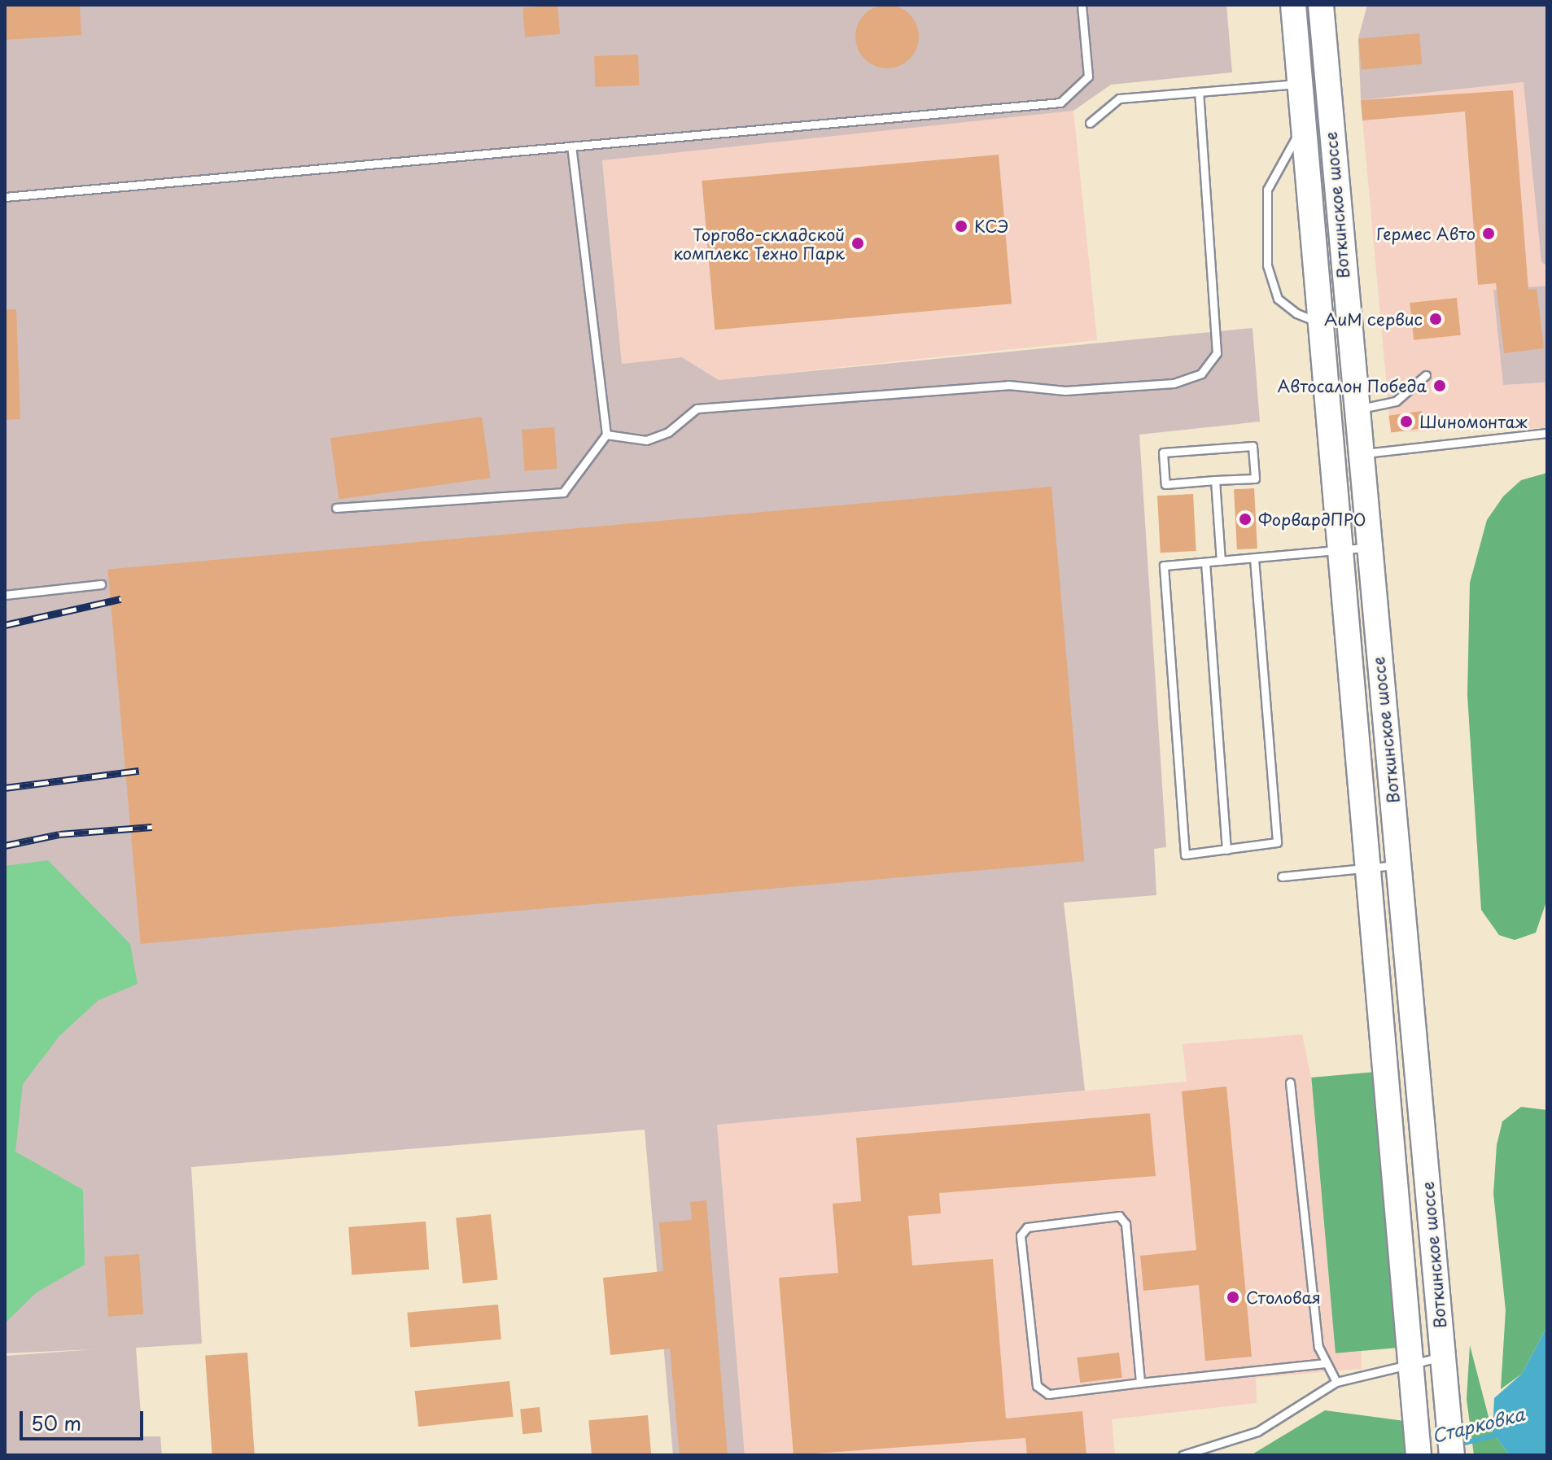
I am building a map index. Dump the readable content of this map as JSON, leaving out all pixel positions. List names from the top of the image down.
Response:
{
  "streets": {
    "main road": ["Воткинское шоссе"]
  },
  "water": ["Старковка"],
  "places": [
    "КСЭ",
    "Гермес Авто",
    "Торгово-складской комплекс Техно Парк",
    "АиМ сервис",
    "Автосалон Победа",
    "Шиномонтаж",
    "ФорвардПРО",
    "Столовая"
  ],
  "scale_bar": "50 m"
}
